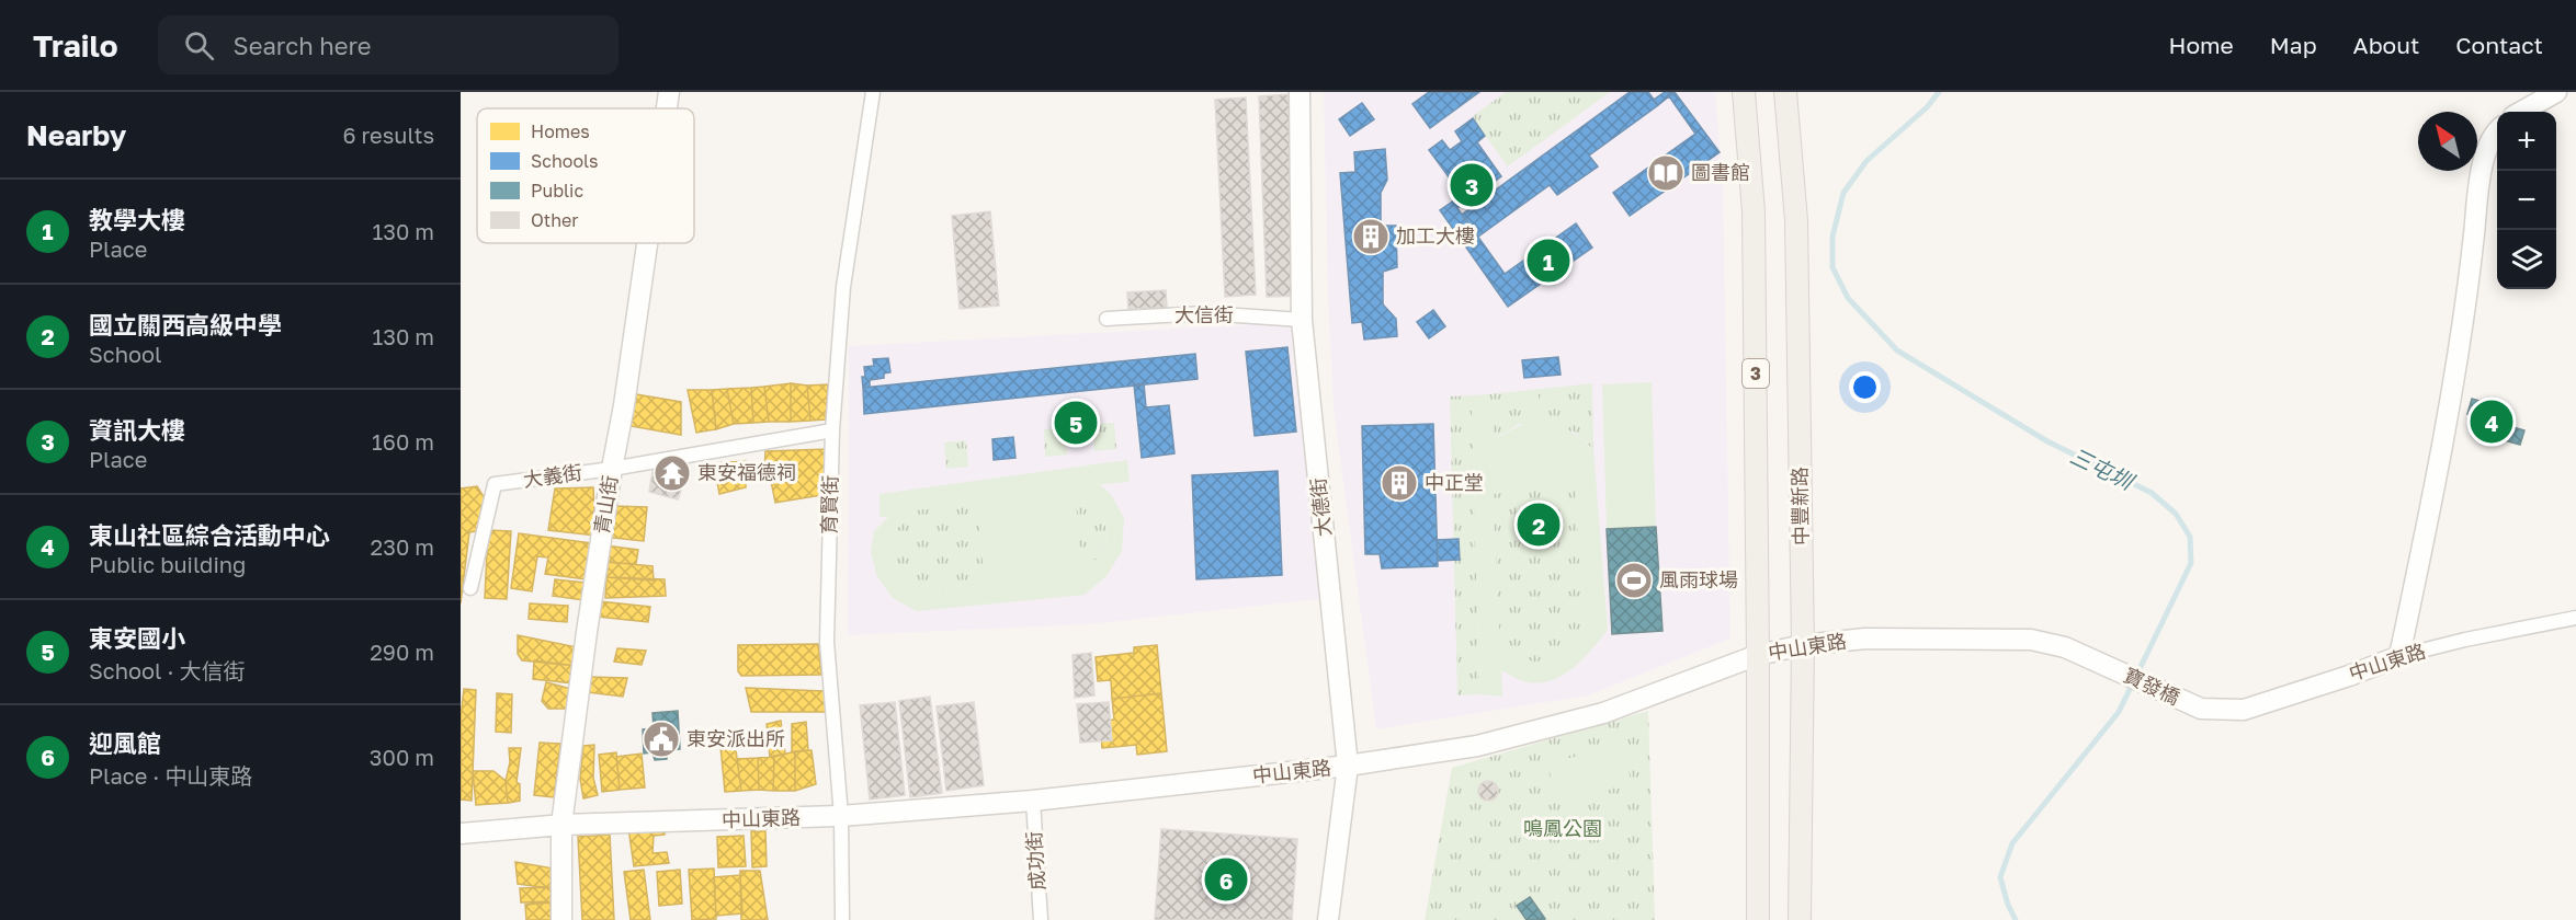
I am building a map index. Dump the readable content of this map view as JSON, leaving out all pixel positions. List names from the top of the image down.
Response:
{
  "streets": {
    "main road": ["3", "中豐新路"],
    "street": [
      "大信街",
      "大義街",
      "青山街",
      "育賢街",
      "大德街",
      "中山東路",
      "寶發橋",
      "成功街"
    ]
  },
  "crossings": [
    ["大信街", "大德街"],
    ["3", "中山東路"],
    ["大義街", "青山街"],
    ["大義街", "育賢街"],
    ["青山街", "中山東路"],
    ["育賢街", "中山東路"],
    ["中豐新路", "中山東路"],
    ["大德街", "中山東路"],
    ["中山東路", "寶發橋"],
    ["中山東路", "成功街"]
  ],
  "water": ["三屯圳"],
  "parks": ["鳴鳳公園"],
  "places": {
    "library": ["圖書館"],
    "building": ["加工大樓", "中正堂"],
    "temple": ["東安福德祠"],
    "sports": ["風雨球場"],
    "public building": ["東安派出所"]
  },
  "legend": [
    "Homes",
    "Schools",
    "Public",
    "Other"
  ],
  "north": "top left",
  "page": {
    "header": "Trailo",
    "search": "Search here",
    "nav": [
      "Home",
      "Map",
      "About",
      "Contact"
    ],
    "heading": ["Nearby", "6 results"],
    "map_buttons": ["+", "−"],
    "pins": [
      "3",
      "1",
      "4",
      "5",
      "2",
      "6"
    ],
    "list": [
      {
        "mark": "1",
        "name": "教學大樓",
        "note": "Place",
        "value": "130 m"
      },
      {
        "mark": "2",
        "name": "國立關西高級中學",
        "note": "School",
        "value": "130 m"
      },
      {
        "mark": "3",
        "name": "資訊大樓",
        "note": "Place",
        "value": "160 m"
      },
      {
        "mark": "4",
        "name": "東山社區綜合活動中心",
        "note": "Public building",
        "value": "230 m"
      },
      {
        "mark": "5",
        "name": "東安國小",
        "note": "School · 大信街",
        "value": "290 m"
      },
      {
        "mark": "6",
        "name": "迎風館",
        "note": "Place · 中山東路",
        "value": "300 m"
      }
    ]
  }
}
